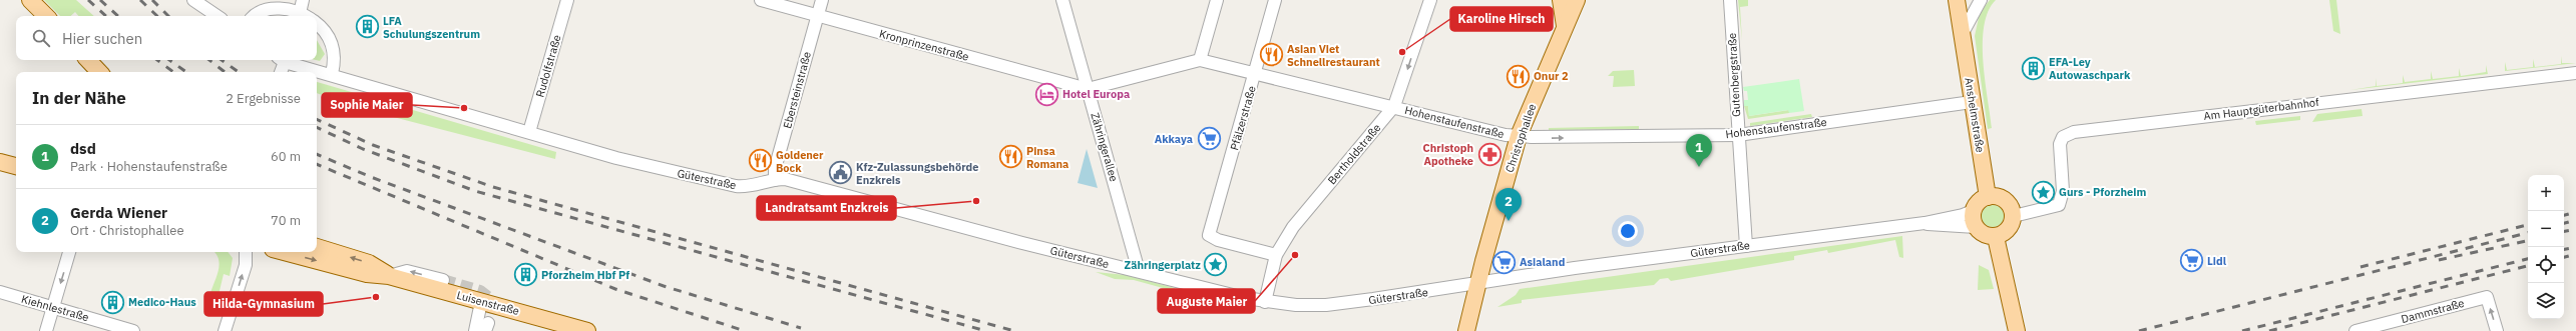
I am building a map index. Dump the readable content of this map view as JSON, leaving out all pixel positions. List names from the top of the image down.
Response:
{
  "streets": {
    "main road": ["Anshelmstraße", "Christophallee", "Luisenstraße"],
    "street": [
      "Kronprinzenstraße",
      "Rudolfstraße",
      "Gutenbergstraße",
      "Ebersteinstraße",
      "Am Hauptgüterbahnhof",
      "Pfälzerstraße",
      "Hohenstaufenstraße",
      "Zähringerallee",
      "Bertholdstraße",
      "Güterstraße",
      "Kiehnlestraße",
      "Dammstraße"
    ]
  },
  "crossings": [
    ["Kronprinzenstraße", "Ebersteinstraße"],
    ["Kronprinzenstraße", "Hohenstaufenstraße"],
    ["Kronprinzenstraße", "Zähringerallee"],
    ["Rudolfstraße", "Güterstraße"],
    ["Gutenbergstraße", "Hohenstaufenstraße"],
    ["Gutenbergstraße", "Güterstraße"],
    ["Ebersteinstraße", "Güterstraße"],
    ["Am Hauptgüterbahnhof", "Anshelmstraße"],
    ["Am Hauptgüterbahnhof", "Güterstraße"],
    ["Anshelmstraße", "Hohenstaufenstraße"],
    ["Anshelmstraße", "Güterstraße"],
    ["Pfälzerstraße", "Hohenstaufenstraße"],
    ["Pfälzerstraße", "Bertholdstraße"],
    ["Hohenstaufenstraße", "Christophallee"],
    ["Hohenstaufenstraße", "Zähringerallee"],
    ["Hohenstaufenstraße", "Bertholdstraße"],
    ["Christophallee", "Güterstraße"],
    ["Zähringerallee", "Güterstraße"],
    ["Bertholdstraße", "Güterstraße"]
  ],
  "one_way": ["Dammstraße"],
  "places": {
    "building": [
      "LFA Schulungszentrum",
      "EFA-Ley Autowaschpark",
      "Pforzheim Hbf Pf",
      "Medico-Haus"
    ],
    "other": [
      "Karoline Hirsch",
      "Sophie Maier",
      "Landratsamt Enzkreis",
      "Auguste Maier",
      "Hilda-Gymnasium"
    ],
    "restaurant": [
      "Asian Viet Schnellrestaurant",
      "Onur 2",
      "Pinsa Romana",
      "Goldener Bock"
    ],
    "hotel": ["Hotel Europa"],
    "supermarket": ["Akkaya", "Lidl", "Asialand"],
    "pharmacy": ["Christoph Apotheke"],
    "public building": ["Kfz-Zulassungsbehörde Enzkreis"],
    "place": ["Gurs - Pforzheim", "Zähringerplatz"]
  },
  "page": {
    "search": "Hier suchen",
    "heading": ["In der Nähe", "2 Ergebnisse"],
    "list": [
      {
        "mark": "1",
        "name": "dsd",
        "note": "Park · Hohenstaufenstraße",
        "value": "60 m"
      },
      {
        "mark": "2",
        "name": "Gerda Wiener",
        "note": "Ort · Christophallee",
        "value": "70 m"
      }
    ],
    "pins": ["1", "2"],
    "map_buttons": ["+", "−"]
  }
}
